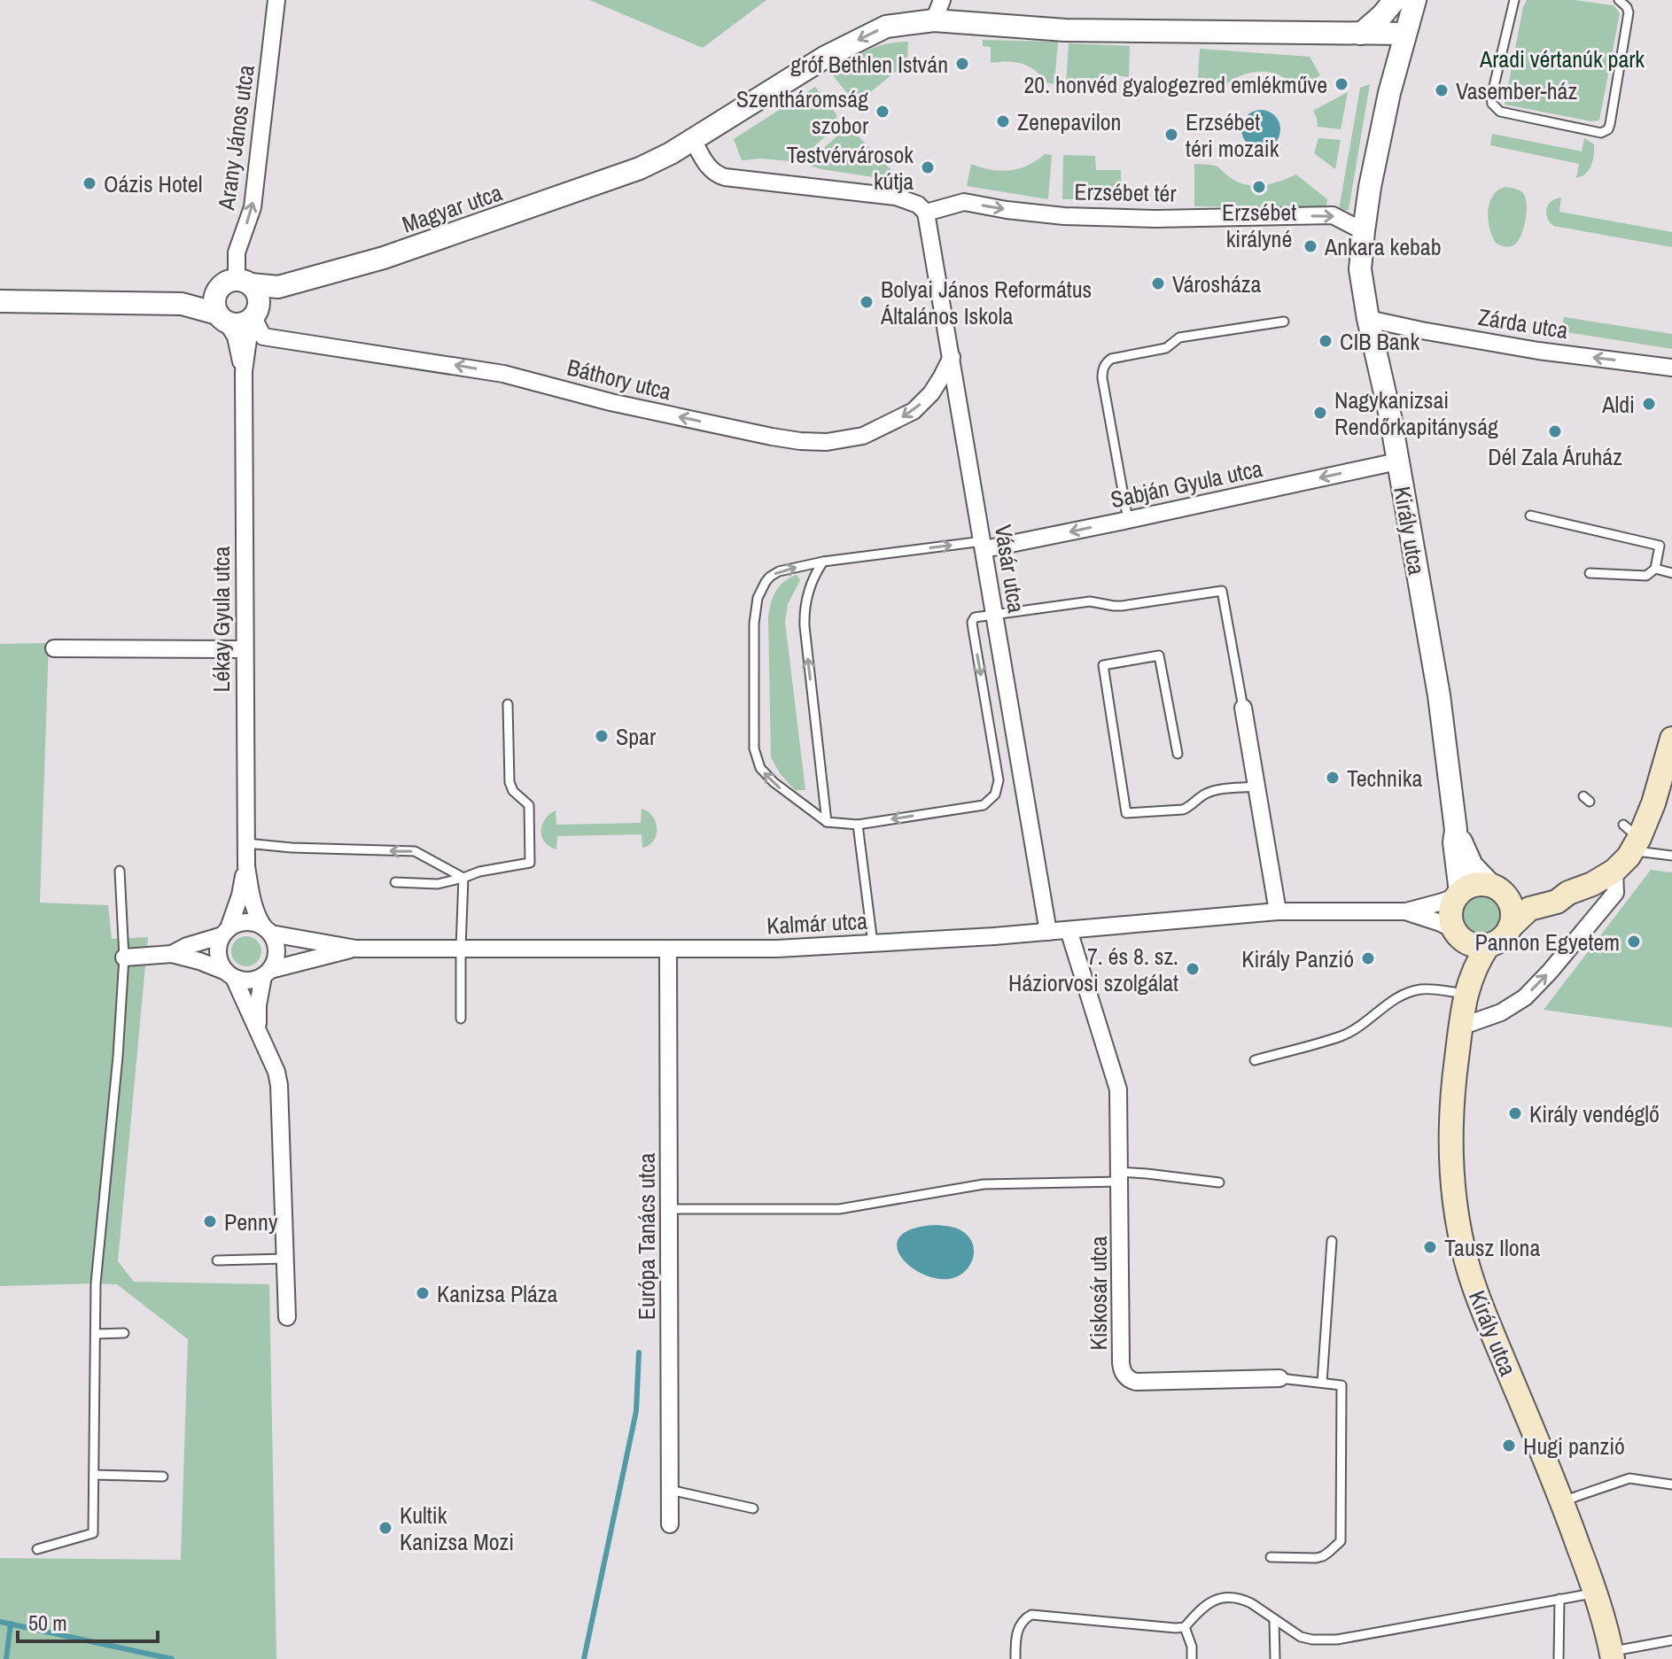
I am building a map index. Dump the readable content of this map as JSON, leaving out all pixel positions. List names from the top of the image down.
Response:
{
  "streets": {
    "main road": ["Király utca"],
    "street": [
      "Arany János utca",
      "Erzsébet tér",
      "Magyar utca",
      "Zárda utca",
      "Báthory utca",
      "Sabján Gyula utca",
      "Vásár utca",
      "Lékay Gyula utca",
      "Kalmár utca",
      "Európa Tanács utca",
      "Kiskosár utca"
    ]
  },
  "crossings": [
    ["Arany János utca", "Magyar utca"],
    ["Arany János utca", "Báthory utca"],
    ["Erzsébet tér", "Király utca"],
    ["Erzsébet tér", "Vásár utca"],
    ["Magyar utca", "Báthory utca"],
    ["Zárda utca", "Király utca"],
    ["Báthory utca", "Vásár utca"],
    ["Sabján Gyula utca", "Király utca"],
    ["Sabján Gyula utca", "Vásár utca"],
    ["Király utca", "Kalmár utca"],
    ["Vásár utca", "Kalmár utca"],
    ["Kalmár utca", "Európa Tanács utca"]
  ],
  "one_way": [
    "Arany János utca",
    "Erzsébet tér",
    "Zárda utca",
    "Báthory utca",
    "Sabján Gyula utca"
  ],
  "parks": ["Aradi vértanúk park"],
  "places": [
    "gróf Bethlen István",
    "20. honvéd gyalogezred emlékműve",
    "Vasember-ház",
    "Szentháromság szobor",
    "Zenepavilon",
    "Erzsébet téri mozaik",
    "Testvérvárosok kútja",
    "Oázis Hotel",
    "Erzsébet királyné",
    "Ankara kebab",
    "Városháza",
    "Bolyai János Református Általános Iskola",
    "CIB Bank",
    "Aldi",
    "Nagykanizsai Rendőrkapitányság",
    "Dél Zala Áruház",
    "Spar",
    "Technika",
    "Pannon Egyetem",
    "Király Panzió",
    "7. és 8. sz. Háziorvosi szolgálat",
    "Király vendéglő",
    "Penny",
    "Tausz Ilona",
    "Kanizsa Pláza",
    "Hugi panzió",
    "Kultik Kanizsa Mozi"
  ],
  "scale_bar": "50 m"
}
